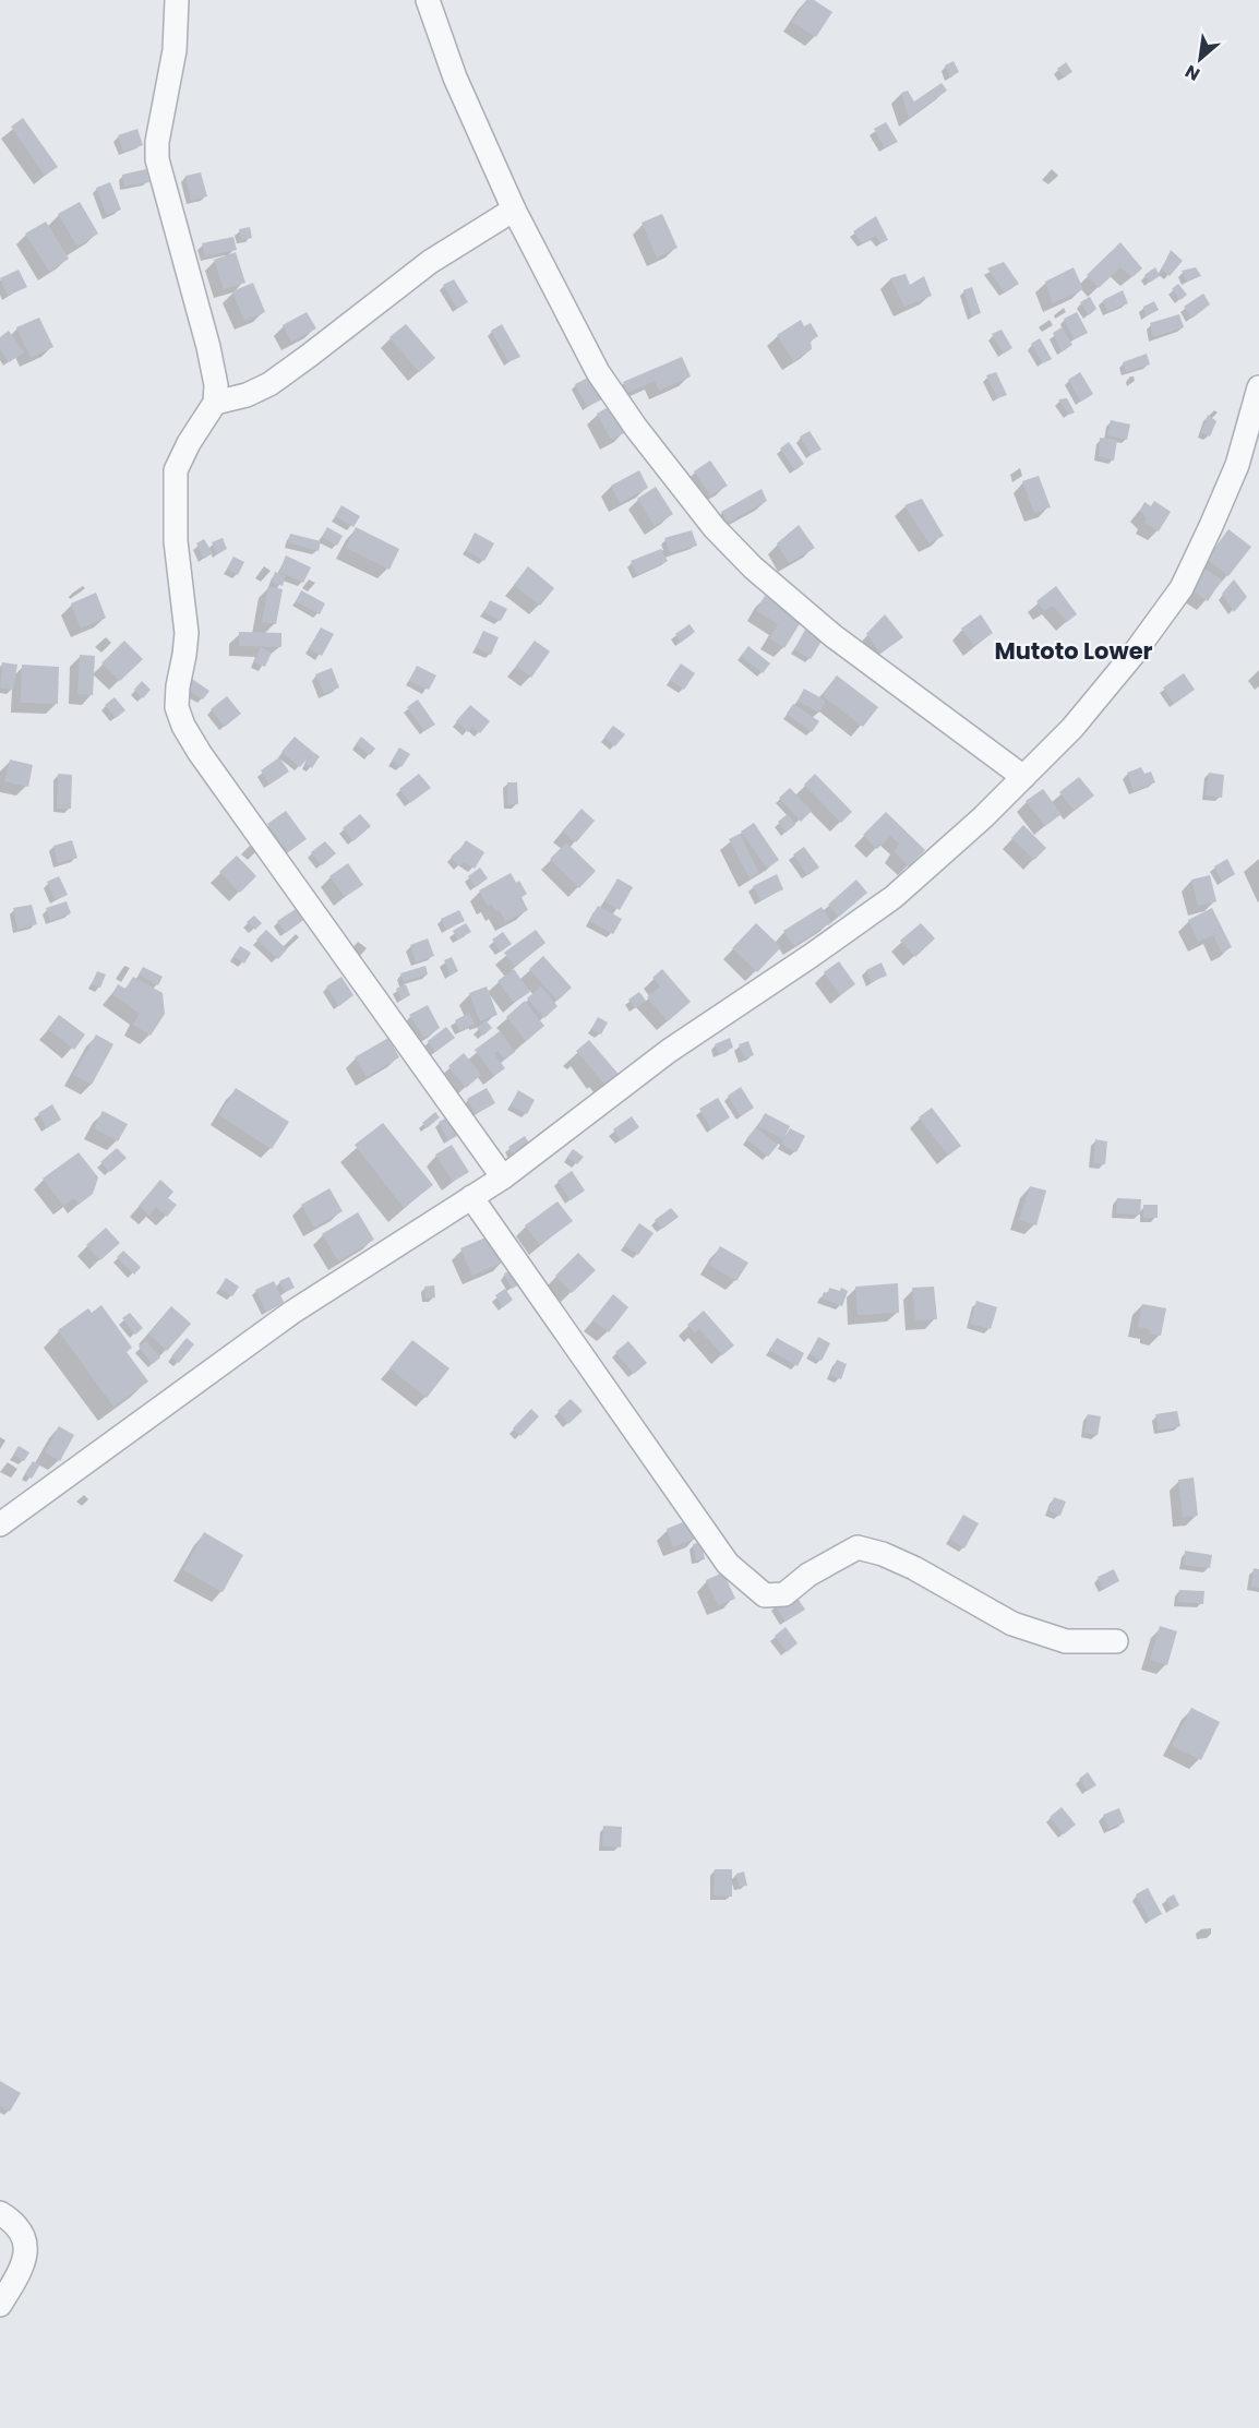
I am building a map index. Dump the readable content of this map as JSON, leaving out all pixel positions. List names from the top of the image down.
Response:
{
  "districts": ["Mutoto Lower"],
  "north": "bottom left"
}
